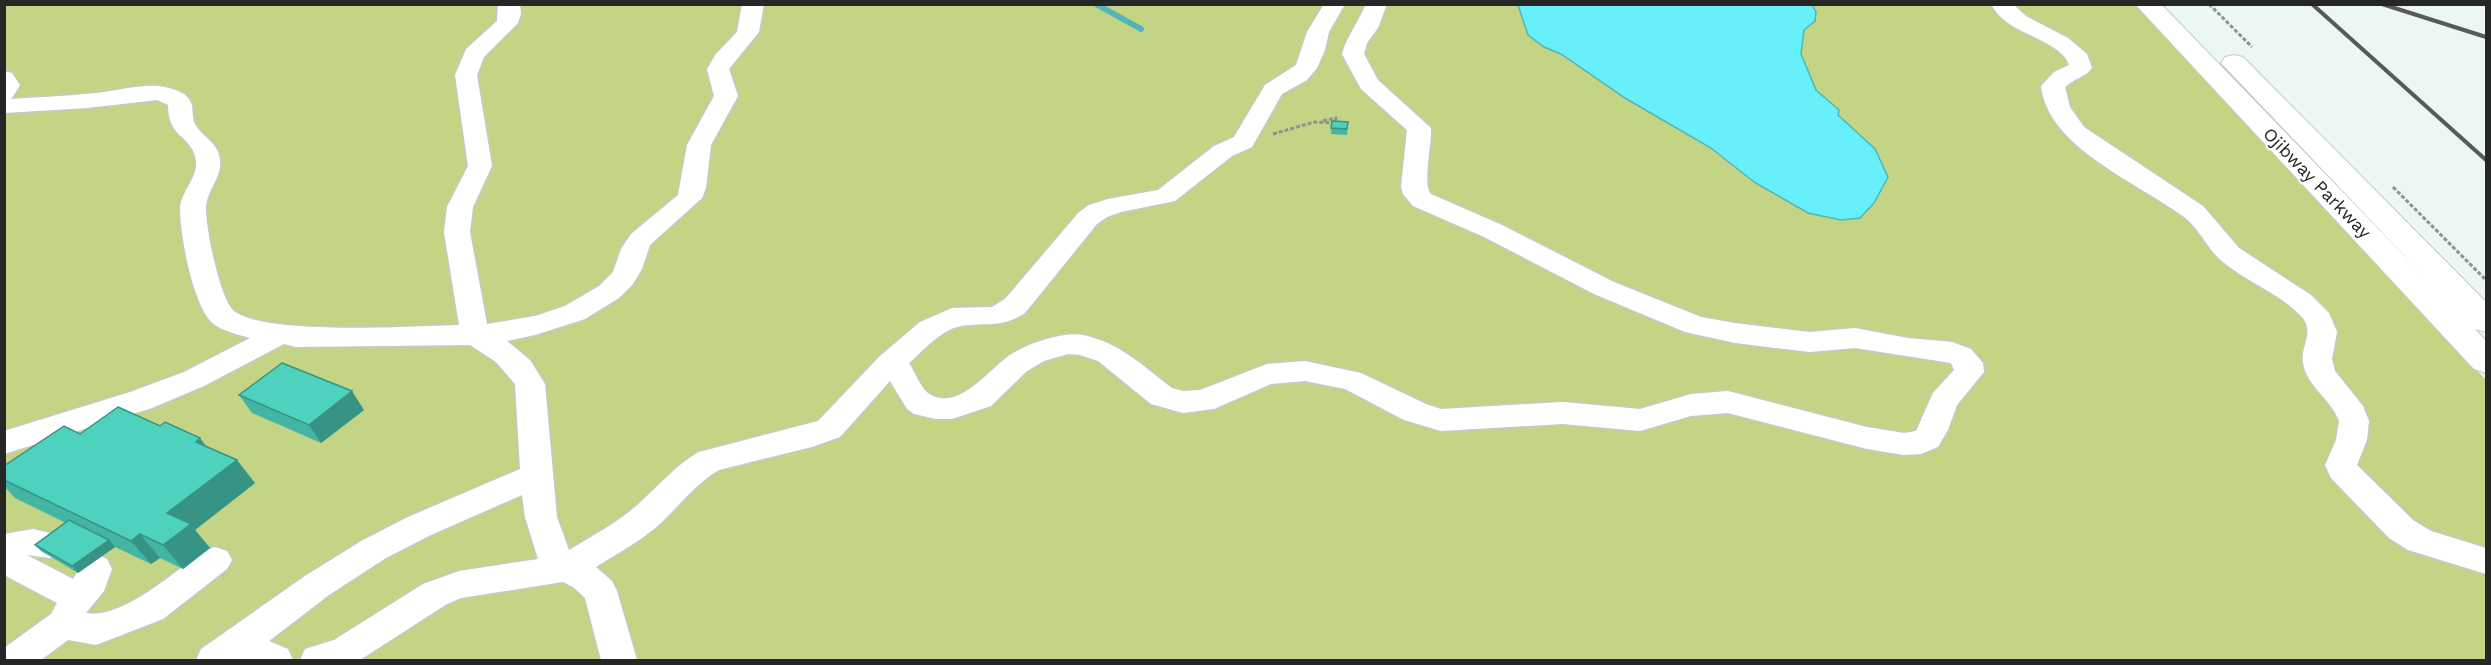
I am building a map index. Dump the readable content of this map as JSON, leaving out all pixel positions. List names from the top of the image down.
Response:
{
  "streets": {
    "main road": ["Ojibway Parkway"]
  }
}
